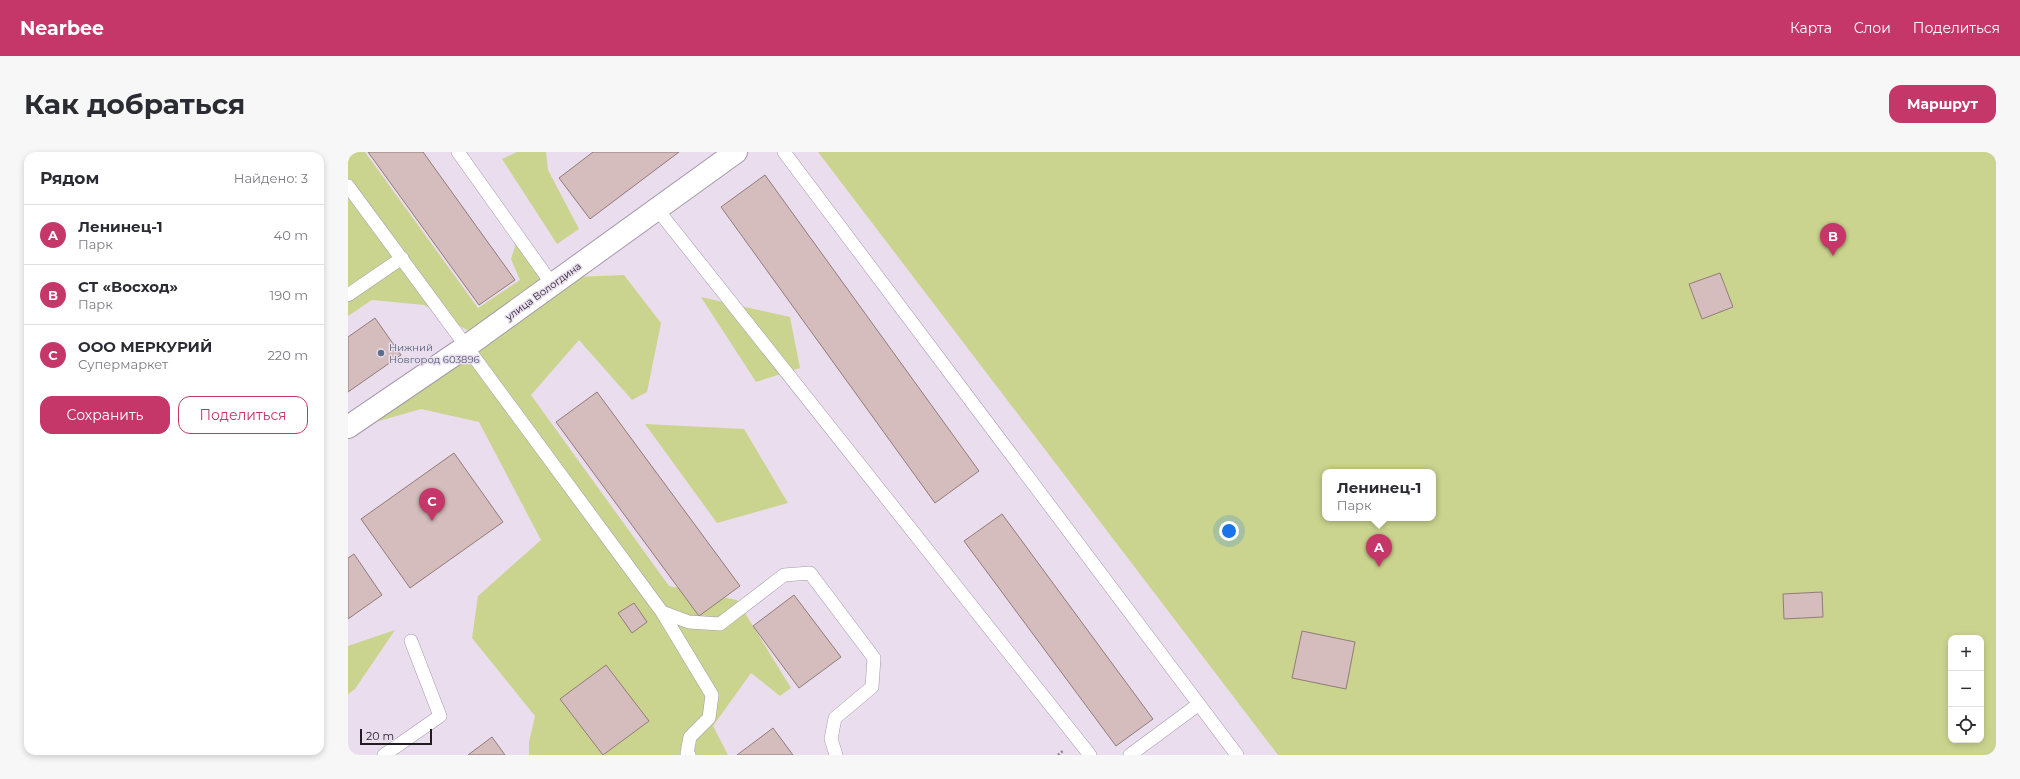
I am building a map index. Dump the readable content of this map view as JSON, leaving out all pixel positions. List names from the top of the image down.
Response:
{
  "streets": {
    "street": ["улица Вологдина"]
  },
  "places": ["Нижний Новгород 603896"],
  "scale_bar": "20 m",
  "page": {
    "header": "Nearbee",
    "nav": ["Карта", "Слои", "Поделиться"],
    "buttons": [
      "Маршрут",
      ["Сохранить", "Поделиться"]
    ],
    "title": "Как добраться",
    "heading": ["Рядом", "Найдено: 3"],
    "list": [
      {
        "mark": "A",
        "name": "Ленинец-1",
        "note": "Парк",
        "value": "40 m"
      },
      {
        "mark": "B",
        "name": "СТ «Восход»",
        "note": "Парк",
        "value": "190 m"
      },
      {
        "mark": "C",
        "name": "ООО МЕРКУРИЙ",
        "note": "Супермаркет",
        "value": "220 m"
      }
    ],
    "pins": ["B", "C", "A"],
    "popup": ["Ленинец-1", "Парк"],
    "map_buttons": ["+", "−"],
    "scale": "20 m"
  }
}
